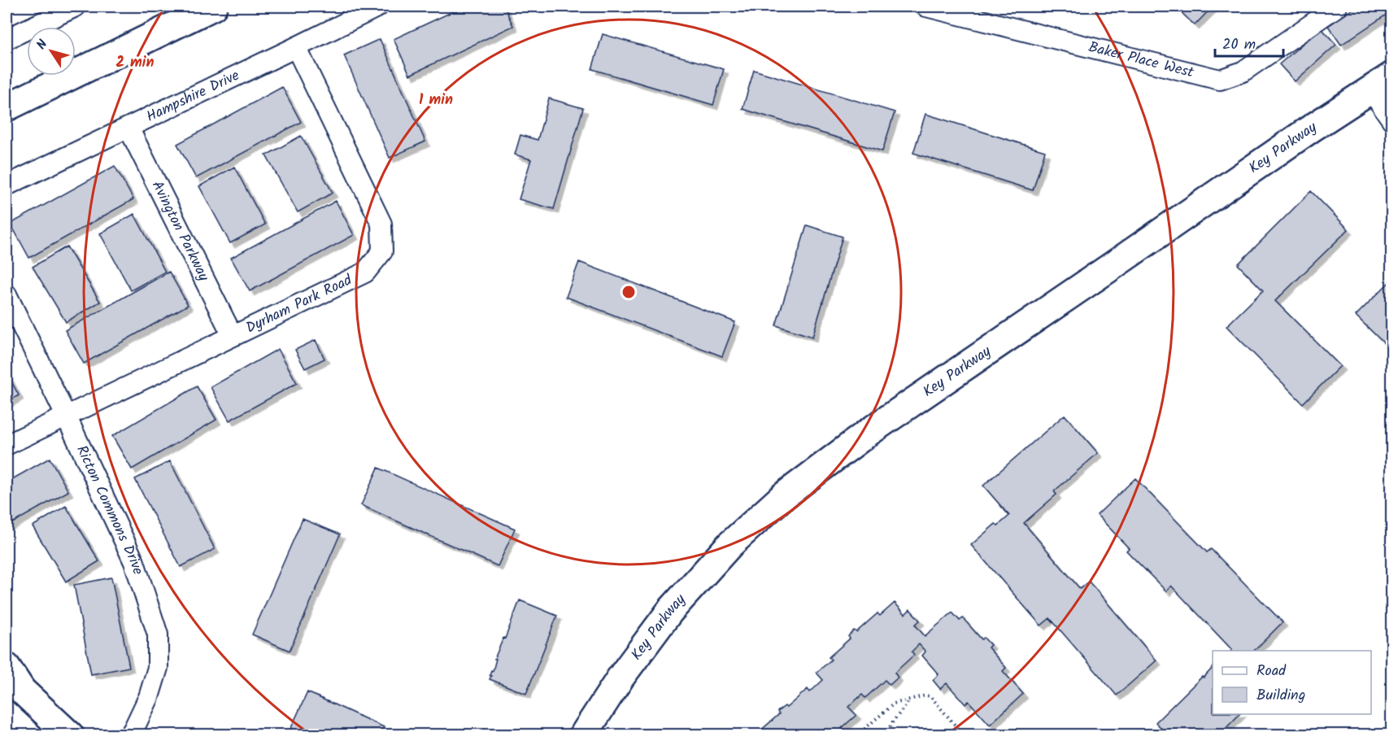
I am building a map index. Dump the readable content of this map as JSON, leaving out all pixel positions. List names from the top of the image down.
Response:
{
  "streets": {
    "street": [
      "Baker Place West",
      "Hampshire Drive",
      "Key Parkway",
      "Avington Parkway",
      "Dyrham Park Road",
      "Ricton Commons Drive"
    ]
  },
  "crossings": [
    ["Hampshire Drive", "Avington Parkway"],
    ["Hampshire Drive", "Dyrham Park Road"],
    ["Avington Parkway", "Dyrham Park Road"],
    ["Dyrham Park Road", "Ricton Commons Drive"]
  ],
  "legend": ["Road", "Building"],
  "scale_bar": "20 m",
  "north": "top left",
  "rings": ["2 min", "1 min"]
}
